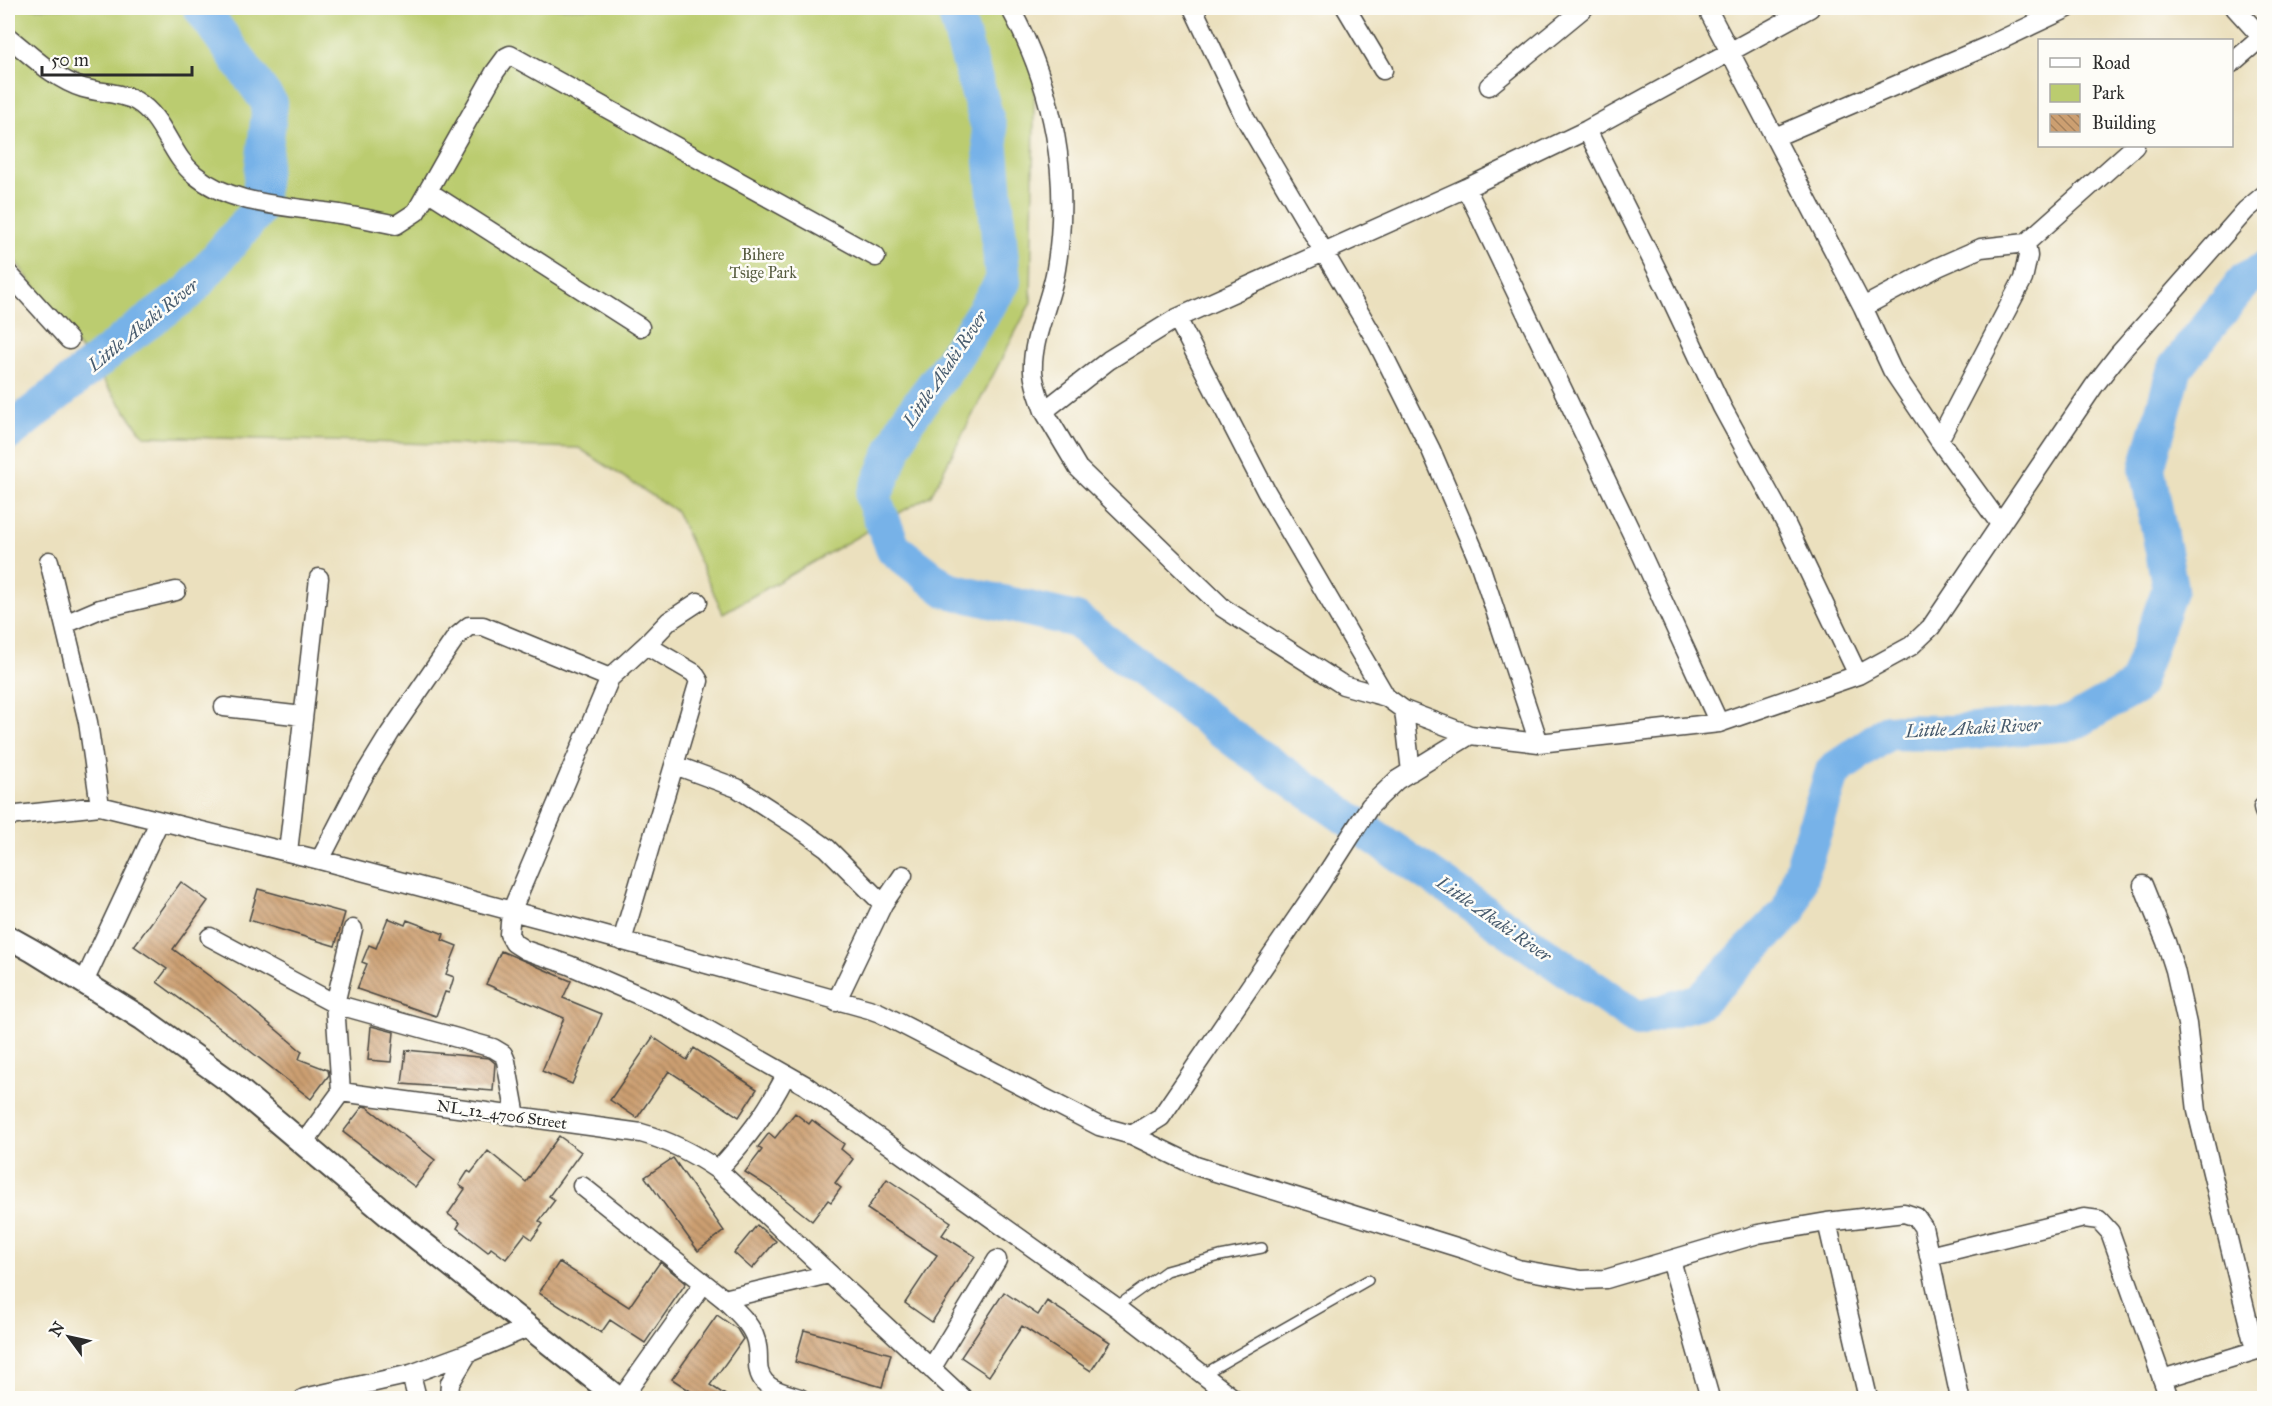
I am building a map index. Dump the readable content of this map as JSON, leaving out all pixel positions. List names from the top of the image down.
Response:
{
  "streets": {
    "street": ["NL_12_4706 Street"]
  },
  "water": ["Little Akaki River"],
  "parks": ["Bihere Tsige Park"],
  "legend": ["Road", "Park", "Building"],
  "scale_bar": "50 m",
  "north": "top left"
}
